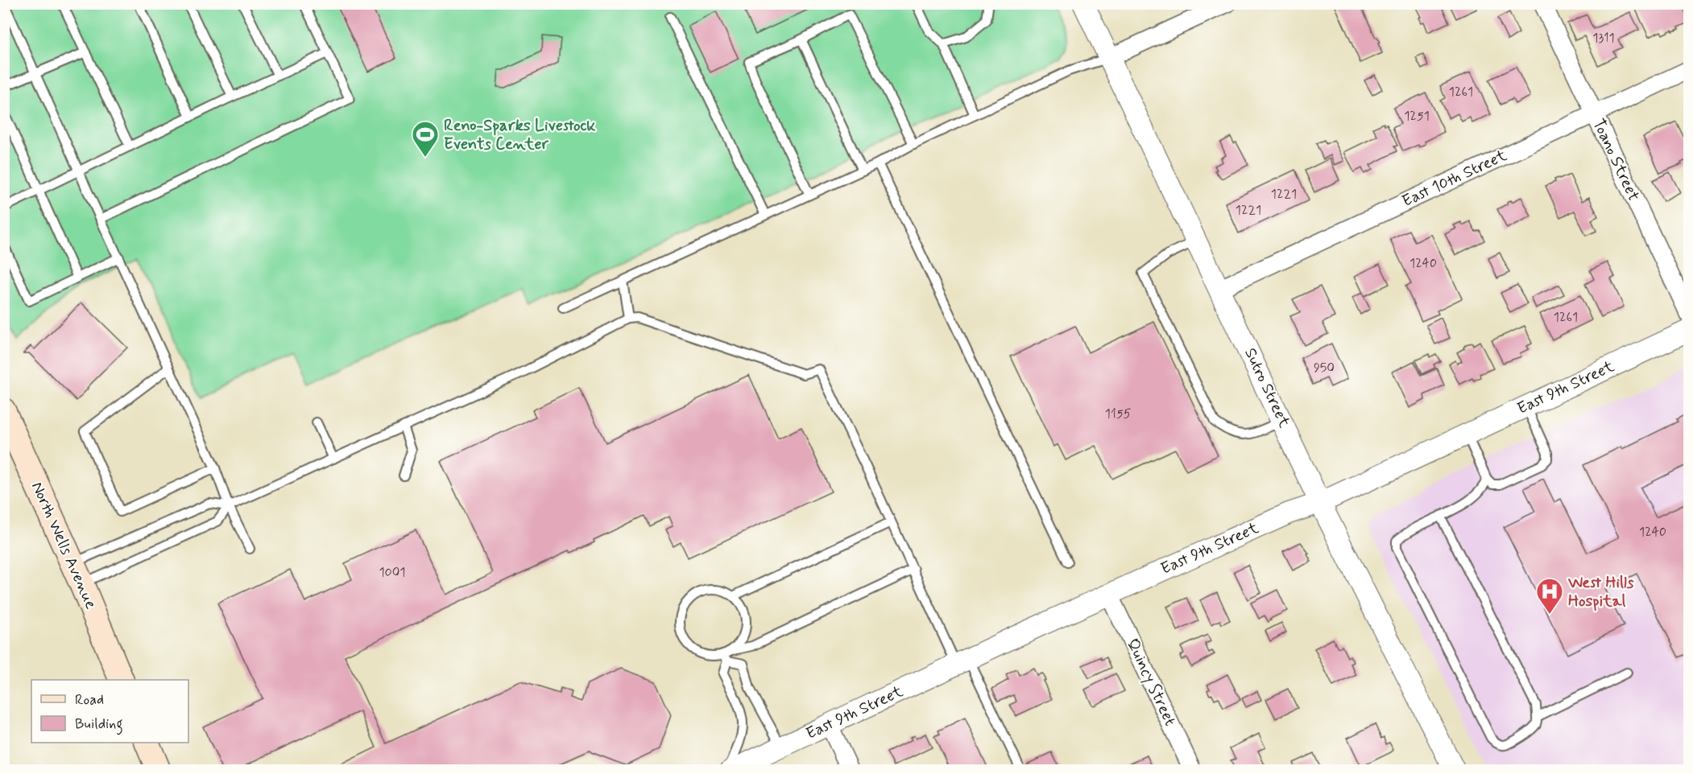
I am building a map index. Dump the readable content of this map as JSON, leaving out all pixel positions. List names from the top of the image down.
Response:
{
  "streets": {
    "main road": ["North Wells Avenue"],
    "street": [
      "Toano Street",
      "East 10th Street",
      "Sutro Street",
      "East 9th Street",
      "Quincy Street"
    ]
  },
  "crossings": [
    ["Toano Street", "East 10th Street"],
    ["East 10th Street", "Sutro Street"],
    ["Sutro Street", "East 9th Street"],
    ["East 9th Street", "Quincy Street"]
  ],
  "places": {
    "sports": ["Reno-Sparks Livestock Events Center"],
    "hospital": ["West Hills Hospital"]
  },
  "house_numbers": [
    "1311",
    "1261",
    "1251",
    "1221",
    "1221",
    "1240",
    "1261",
    "950",
    "1155",
    "1240",
    "1001"
  ],
  "legend": ["Road", "Building"]
}
